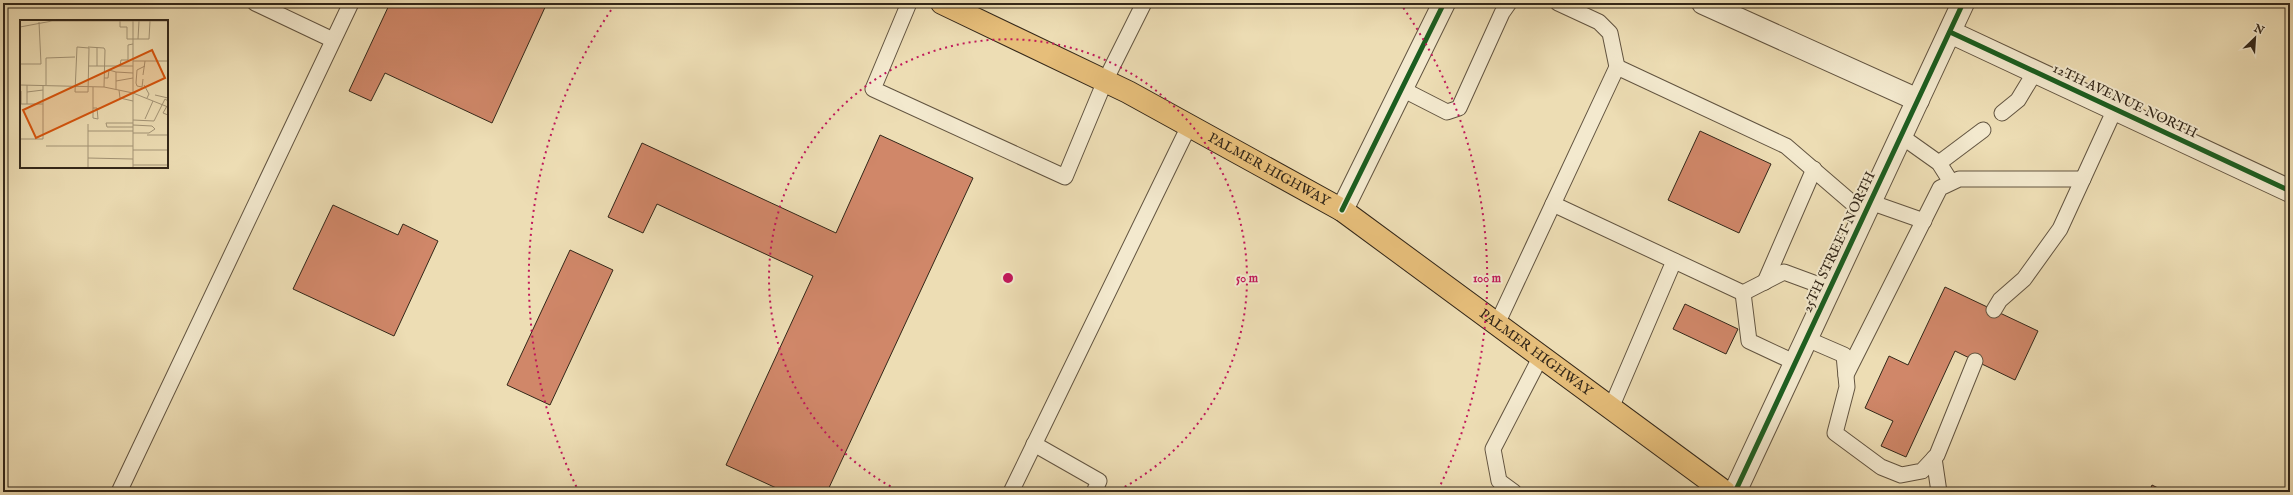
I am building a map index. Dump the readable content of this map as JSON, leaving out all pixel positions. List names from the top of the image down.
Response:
{
  "streets": {
    "main road": ["PALMER HIGHWAY"],
    "street": ["12TH AVENUE NORTH", "25TH STREET NORTH"]
  },
  "crossings": [
    ["12TH AVENUE NORTH", "25TH STREET NORTH"]
  ],
  "north": "top right",
  "rings": ["50 m", "100 m"]
}
